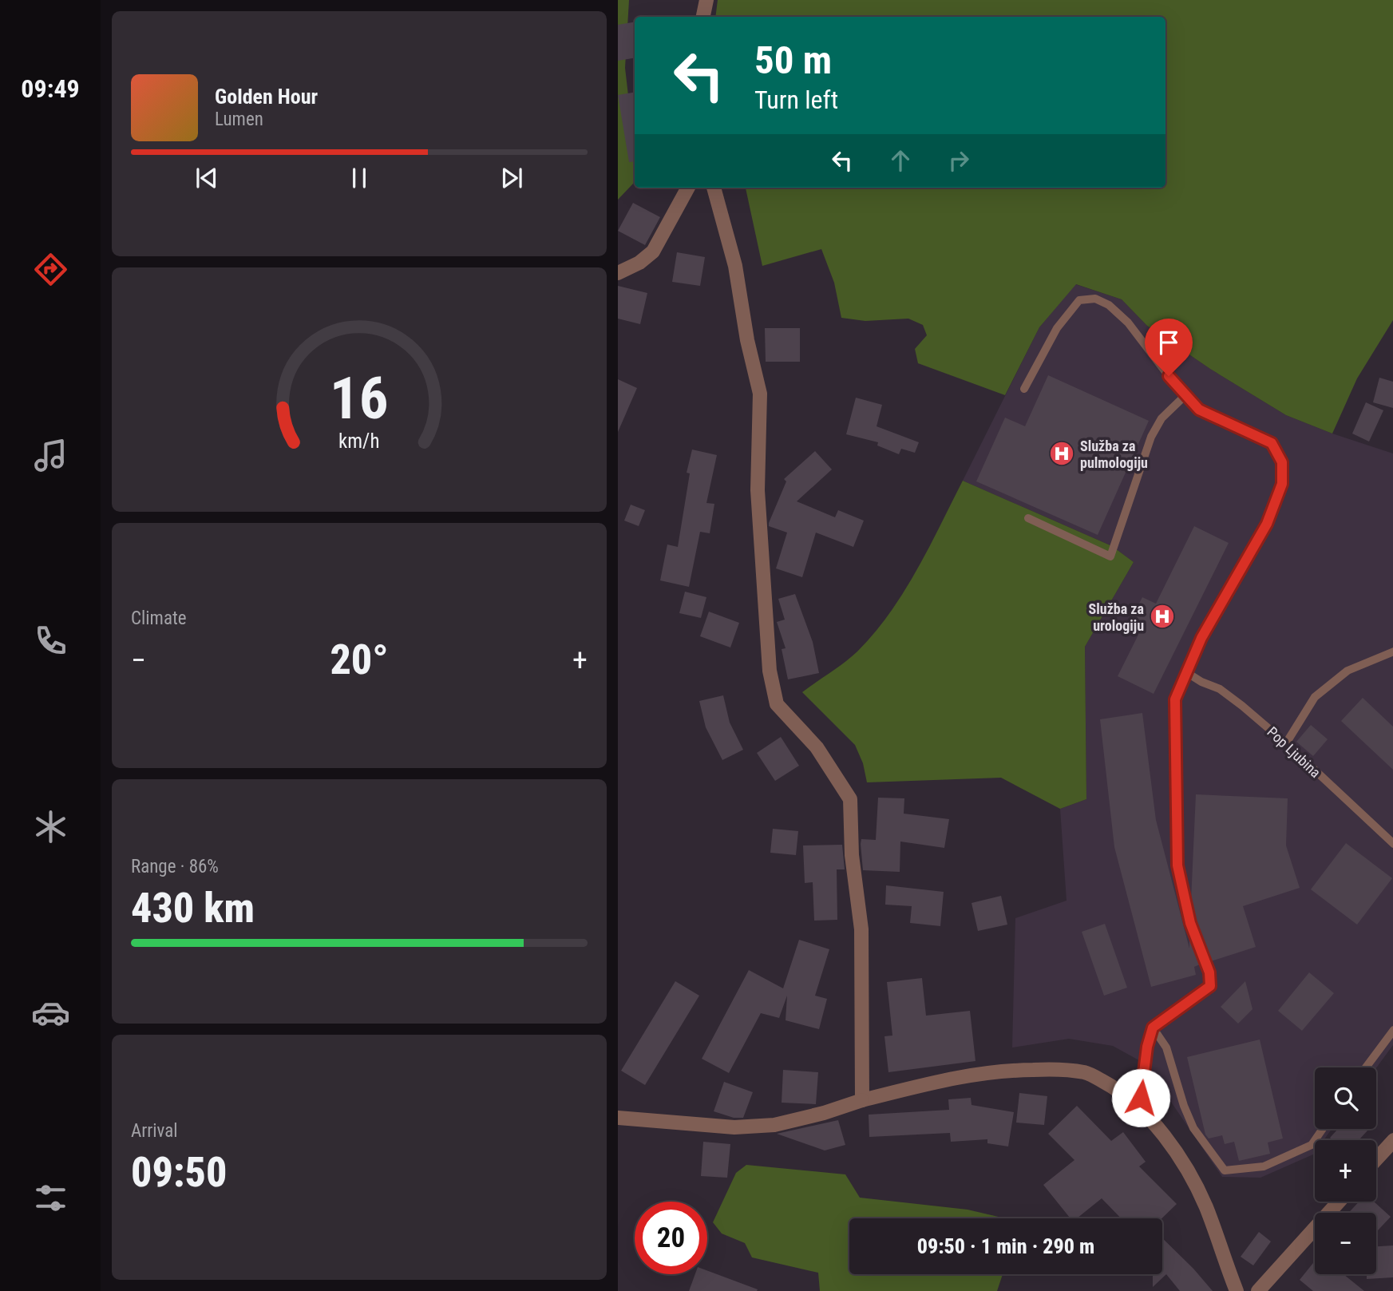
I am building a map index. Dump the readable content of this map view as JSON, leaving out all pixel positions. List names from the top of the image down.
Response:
{
  "streets": {
    "lane": ["Pop Ljubina"]
  },
  "places": {
    "hospital": ["Služba za pulmologiju", "Služba za urologiju"]
  },
  "page": {
    "tabs": "09:49",
    "turn": ["50 m", "Turn left"],
    "song": ["Golden Hour", "Lumen"],
    "tile": [
      "Climate",
      ["Range · 86%", "430 km"],
      ["Arrival", "09:50"]
    ],
    "heat": ["−", "20°", "+"],
    "map_buttons": ["+", "−"],
    "limit": "20",
    "trip": "09:50 · 1 min · 290 m",
    "gauge": ["16", "km/h"]
  }
}
